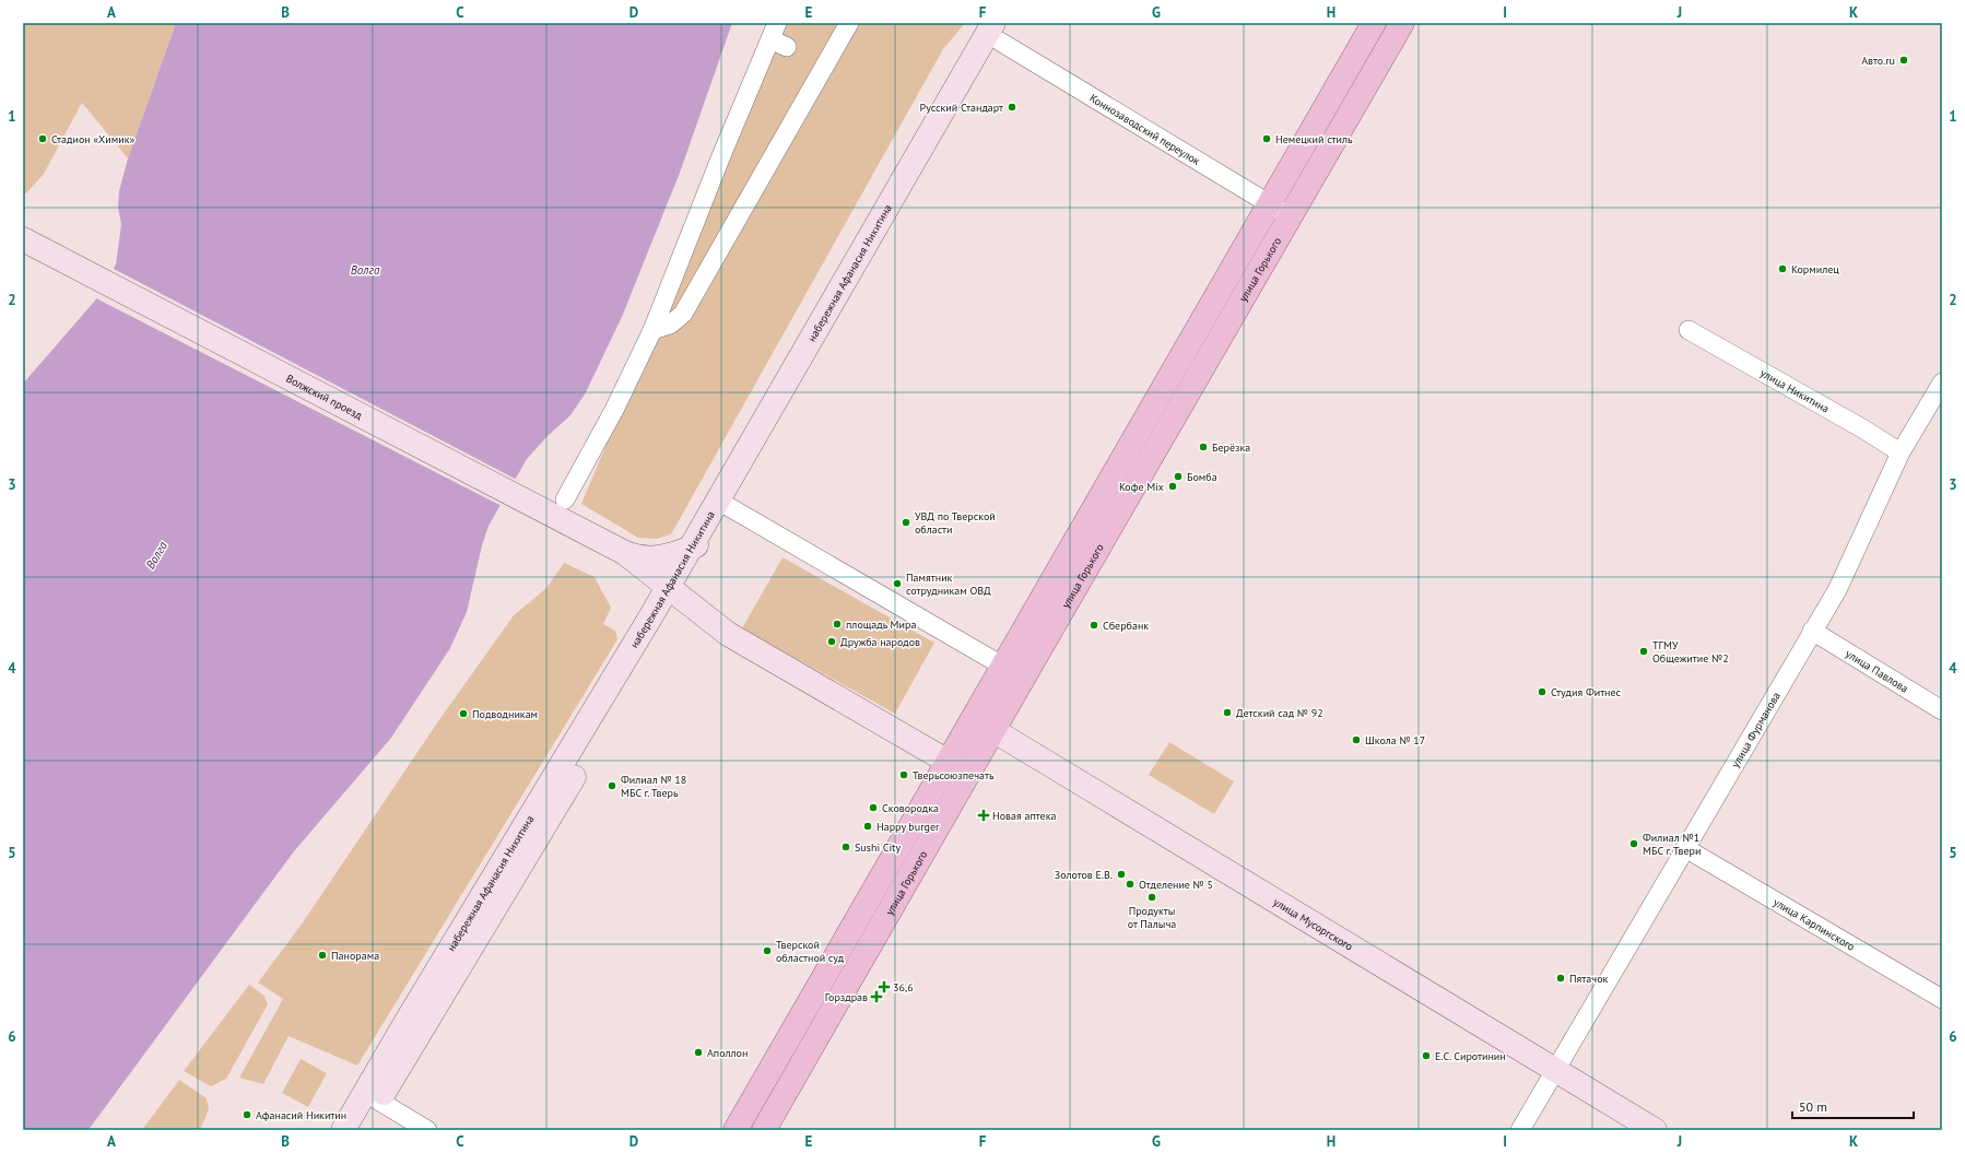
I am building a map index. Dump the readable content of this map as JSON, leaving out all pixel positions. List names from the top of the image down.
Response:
{
  "streets": {
    "main road": [
      "улица Горького",
      "набережная Афанасия Никитина",
      "Волжский проезд",
      "улица Мусоргского"
    ],
    "street": [
      "Коннозаводский переулок",
      "улица Никитина",
      "улица Павлова",
      "улица Фурманова",
      "улица Карпинского"
    ]
  },
  "crossings": [
    ["Коннозаводский переулок", "улица Горького"],
    ["Коннозаводский переулок", "набережная Афанасия Никитина"],
    ["улица Горького", "улица Мусоргского"],
    ["набережная Афанасия Никитина", "Волжский проезд"],
    ["улица Никитина", "улица Фурманова"],
    ["улица Павлова", "улица Фурманова"],
    ["улица Фурманова", "улица Мусоргского"],
    ["улица Фурманова", "улица Карпинского"]
  ],
  "water": ["Волга"],
  "places": {
    "other": [
      "Авто.ru",
      "Русский Стандарт",
      "Стадион «Химик»",
      "Немецкий стиль",
      "Кормилец",
      "Берёзка",
      "Бомба",
      "Кофе Mix",
      "УВД по Тверской области",
      "Памятник сотрудникам ОВД",
      "площадь Мира",
      "Сбербанк",
      "Дружба народов",
      "ТГМУ Общежитие №2",
      "Студия Фитнес",
      "Детский сад № 92",
      "Подводникам",
      "Школа № 17",
      "Тверьсоюзпечать",
      "Филиал № 18 МБС г. Тверь",
      "Сковородка",
      "Happy burger",
      "Филиал №1 МБС г. Твери",
      "Sushi City",
      "Золотов Е.В.",
      "Отделение № 5",
      "Продукты от Палыча",
      "Тверской областной суд",
      "Панорама",
      "Пятачок",
      "Аполлон",
      "Е.С. Сиротинин",
      "Афанасий Никитин"
    ],
    "health": ["Новая аптека", "36,6", "Горздрав"]
  },
  "scale_bar": "50 m",
  "grid": {
    "columns": [
      "A",
      "B",
      "C",
      "D",
      "E",
      "F",
      "G",
      "H",
      "I",
      "J",
      "K"
    ],
    "rows": [
      "1",
      "2",
      "3",
      "4",
      "5",
      "6"
    ]
  }
}
